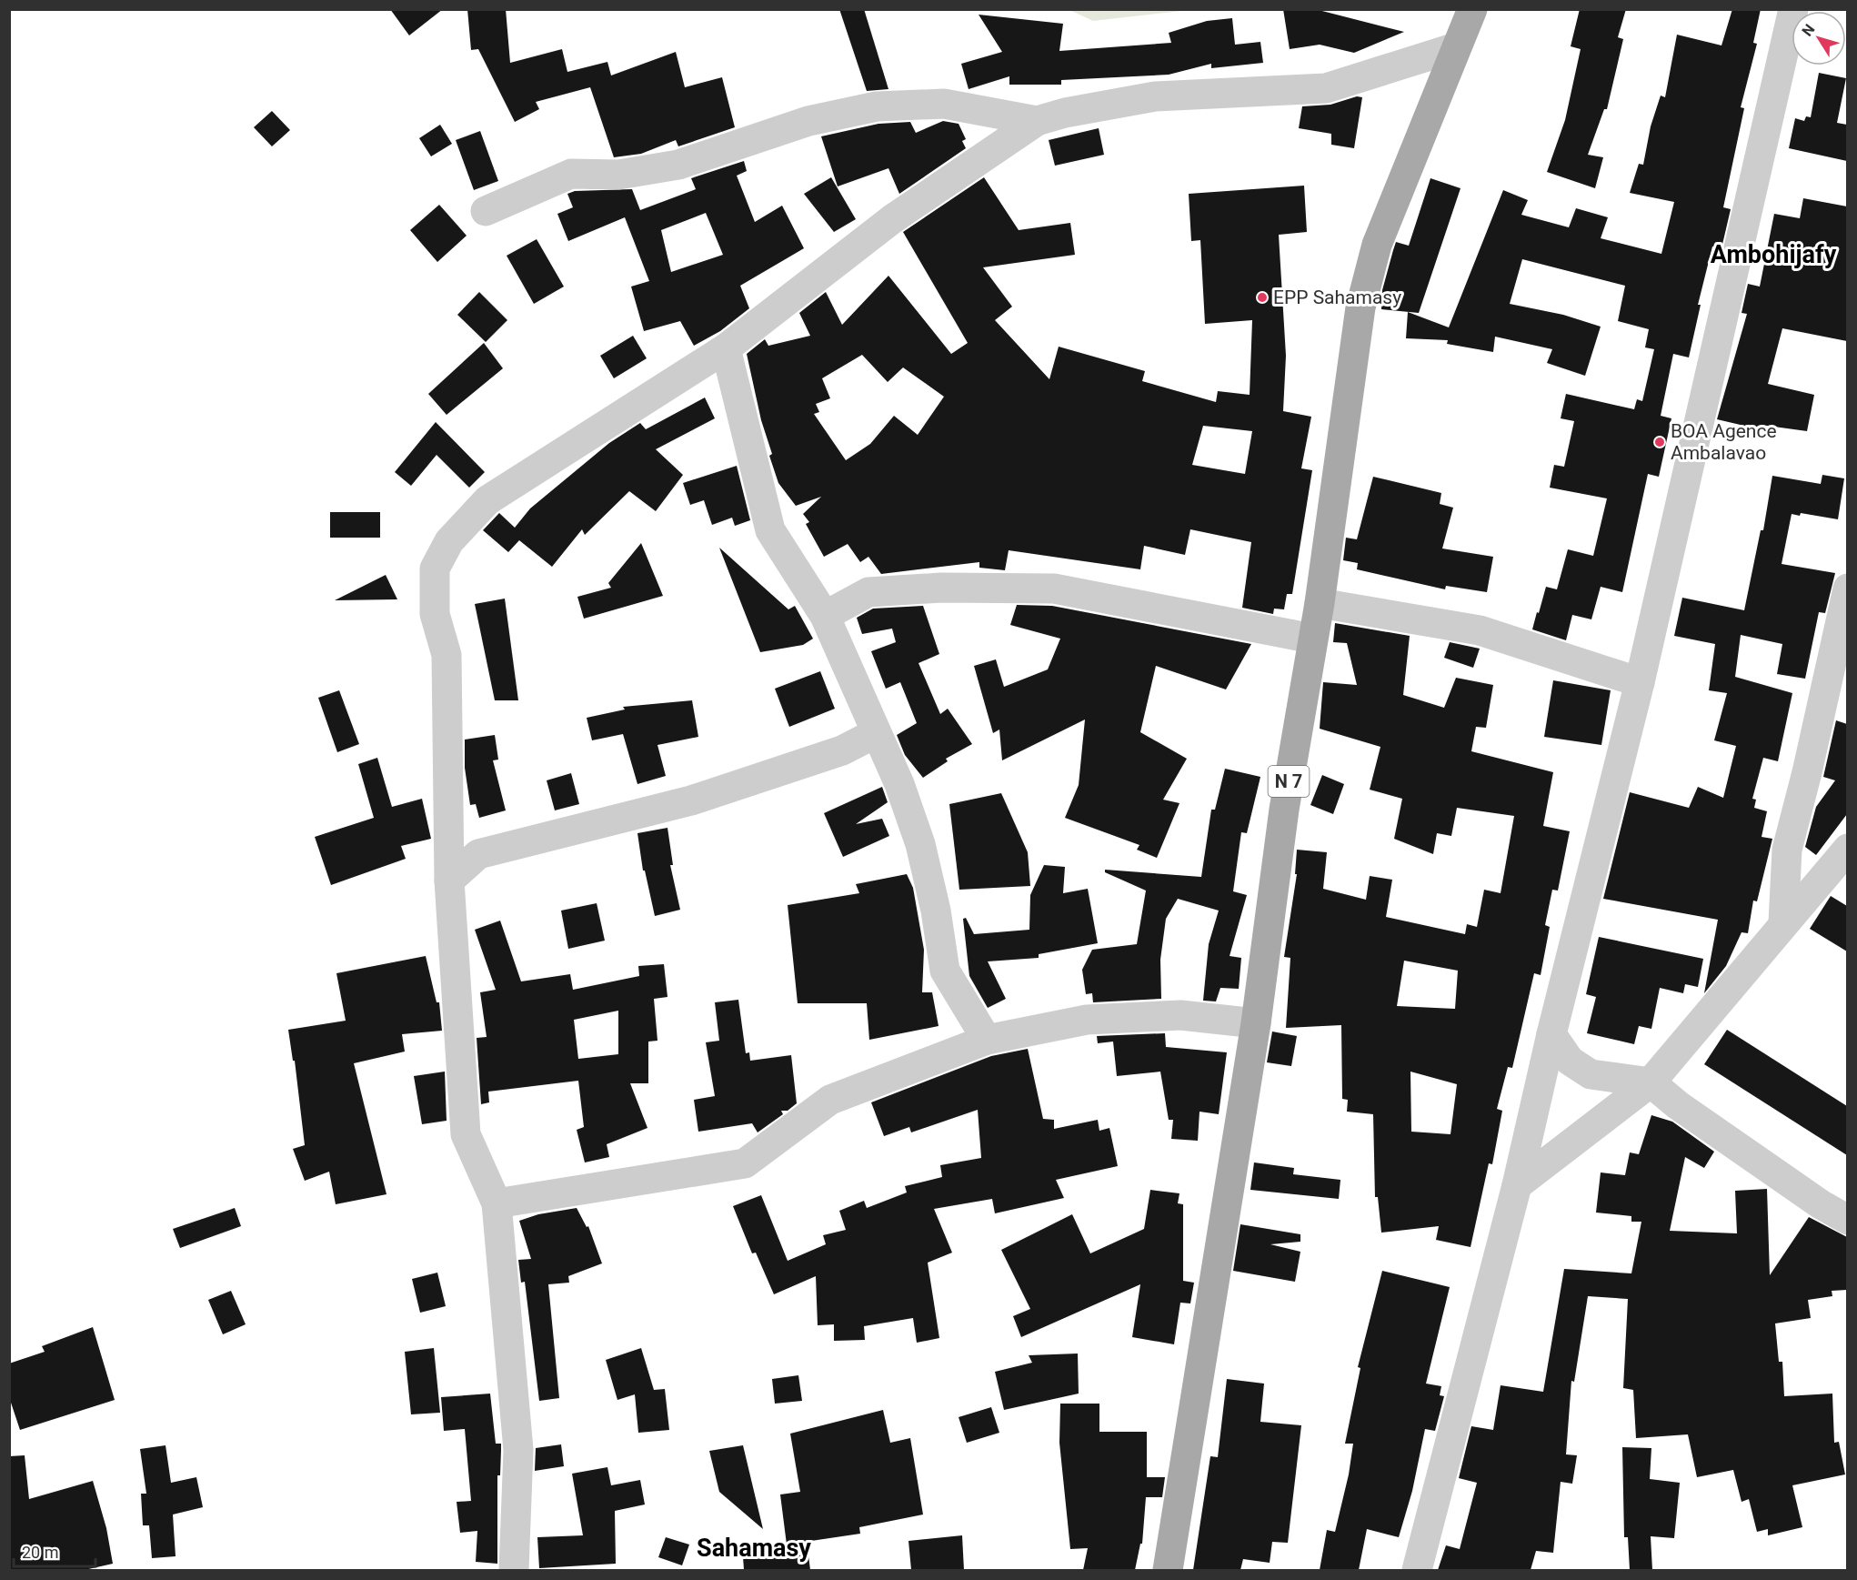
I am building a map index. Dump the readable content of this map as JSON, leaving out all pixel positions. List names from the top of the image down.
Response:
{
  "streets": {
    "main road": ["N 7"]
  },
  "districts": ["Ambohijafy", "Sahamasy"],
  "places": ["EPP Sahamasy", "BOA Agence Ambalavao"],
  "scale_bar": "20 m",
  "north": "top left"
}
